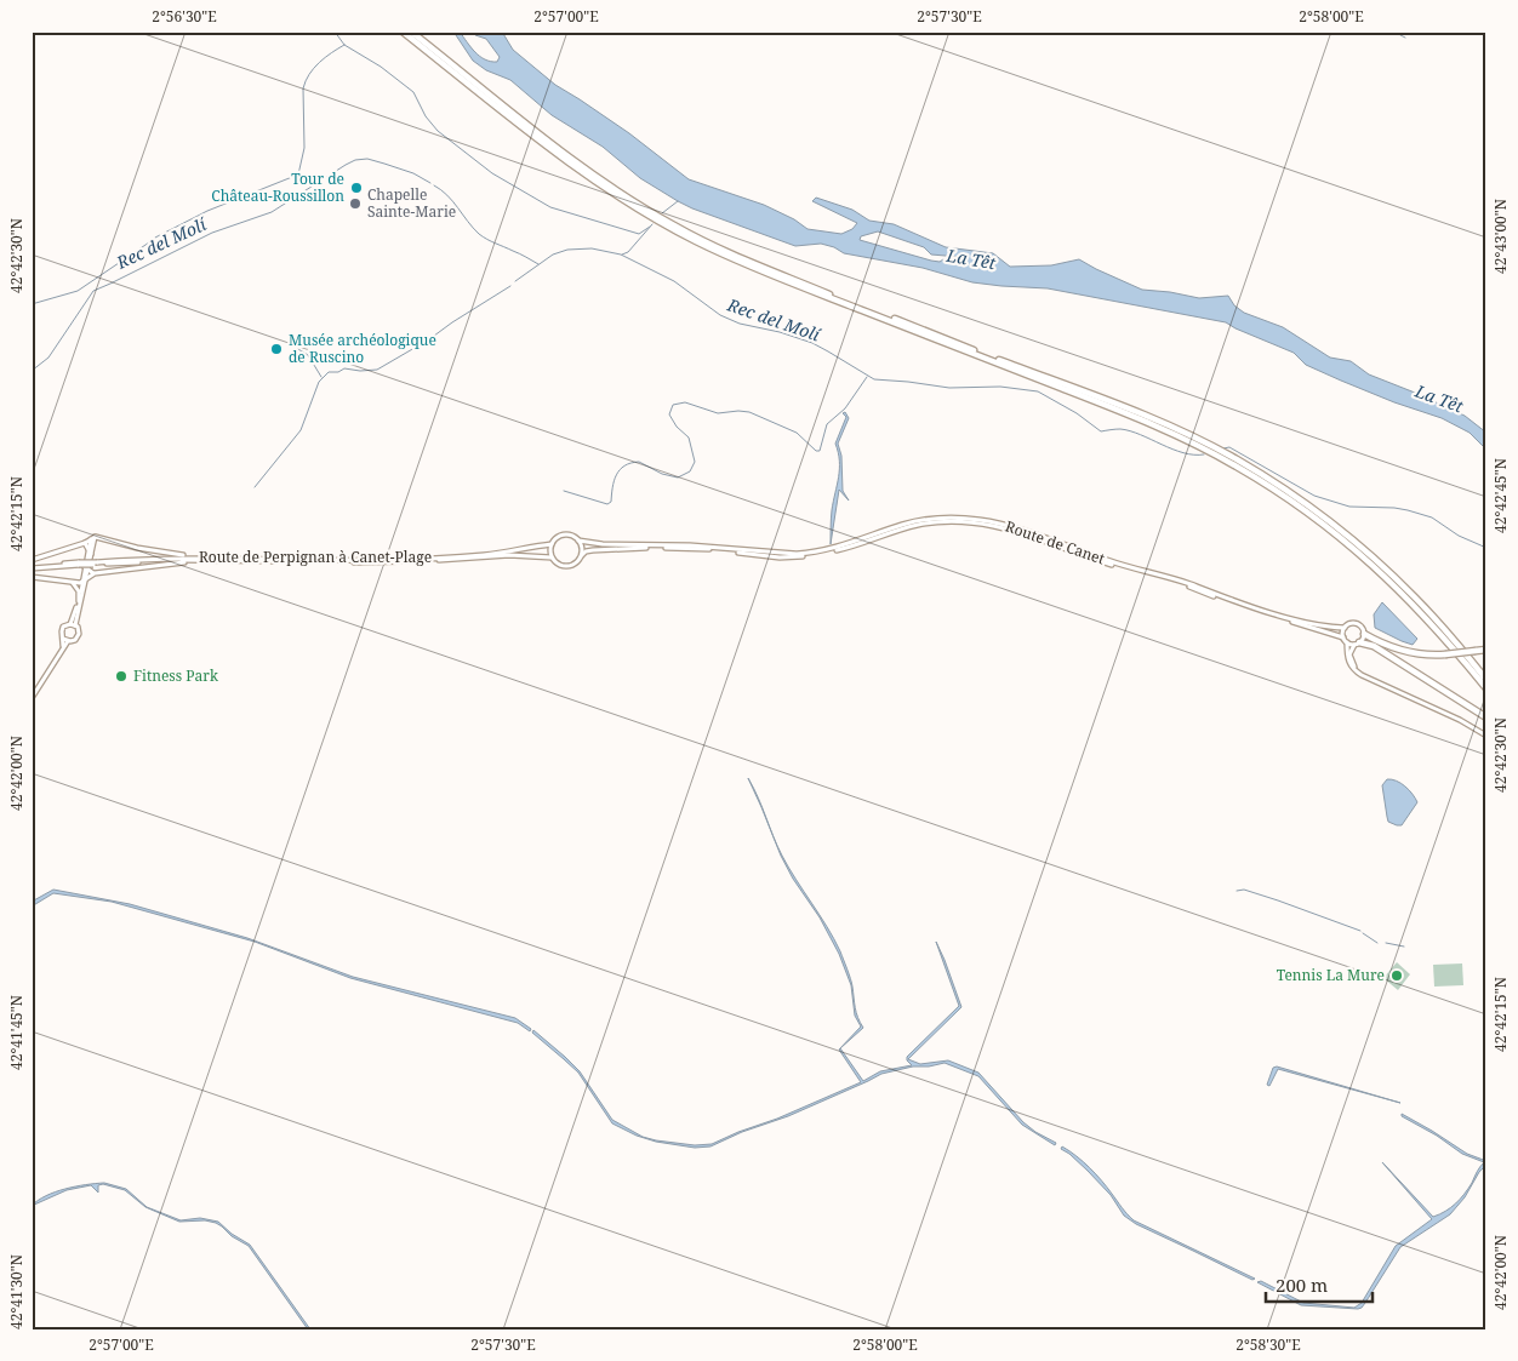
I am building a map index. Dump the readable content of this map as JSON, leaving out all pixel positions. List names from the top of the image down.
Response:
{
  "streets": {
    "main road": ["Route de Canet", "Route de Perpignan à Canet-Plage"]
  },
  "crossings": [
    ["Route de Canet", "Route de Perpignan à Canet-Plage"]
  ],
  "water": ["Rec del Molí", "La Têt"],
  "places": [
    "Tour de Château-Roussillon",
    "Chapelle Sainte-Marie",
    "Musée archéologique de Ruscino",
    "Fitness Park",
    "Tennis La Mure"
  ],
  "scale_bar": "200 m",
  "coordinates": [
    "2°56'30\"E",
    "2°57'00\"E",
    "2°57'30\"E",
    "2°58'00\"E",
    "42°43'00\"N",
    "42°42'30\"N",
    "42°42'45\"N",
    "42°42'15\"N",
    "42°42'00\"N",
    "42°41'45\"N",
    "42°41'30\"N",
    "2°58'30\"E"
  ]
}
